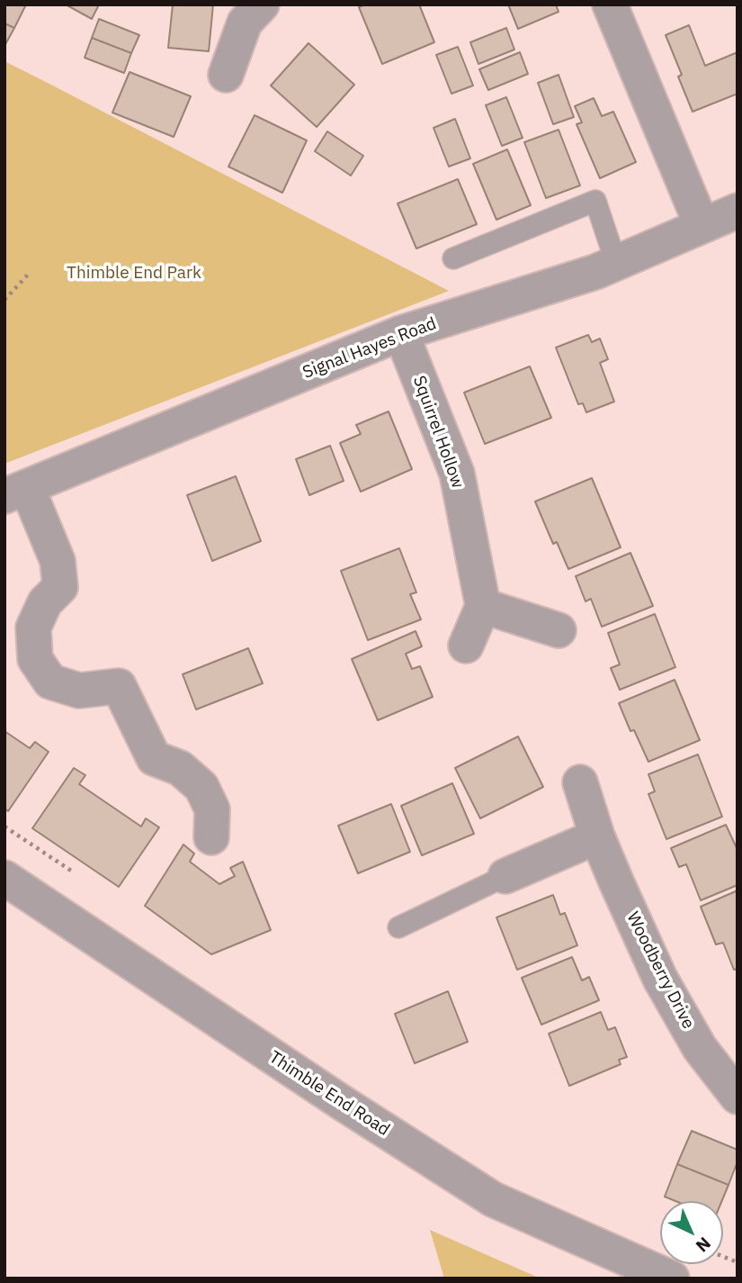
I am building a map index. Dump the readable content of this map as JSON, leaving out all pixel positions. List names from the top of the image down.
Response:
{
  "streets": {
    "street": [
      "Signal Hayes Road",
      "Squirrel Hollow",
      "Woodberry Drive",
      "Thimble End Road"
    ]
  },
  "crossings": [
    ["Signal Hayes Road", "Squirrel Hollow"]
  ],
  "parks": ["Thimble End Park"],
  "north": "bottom right"
}
